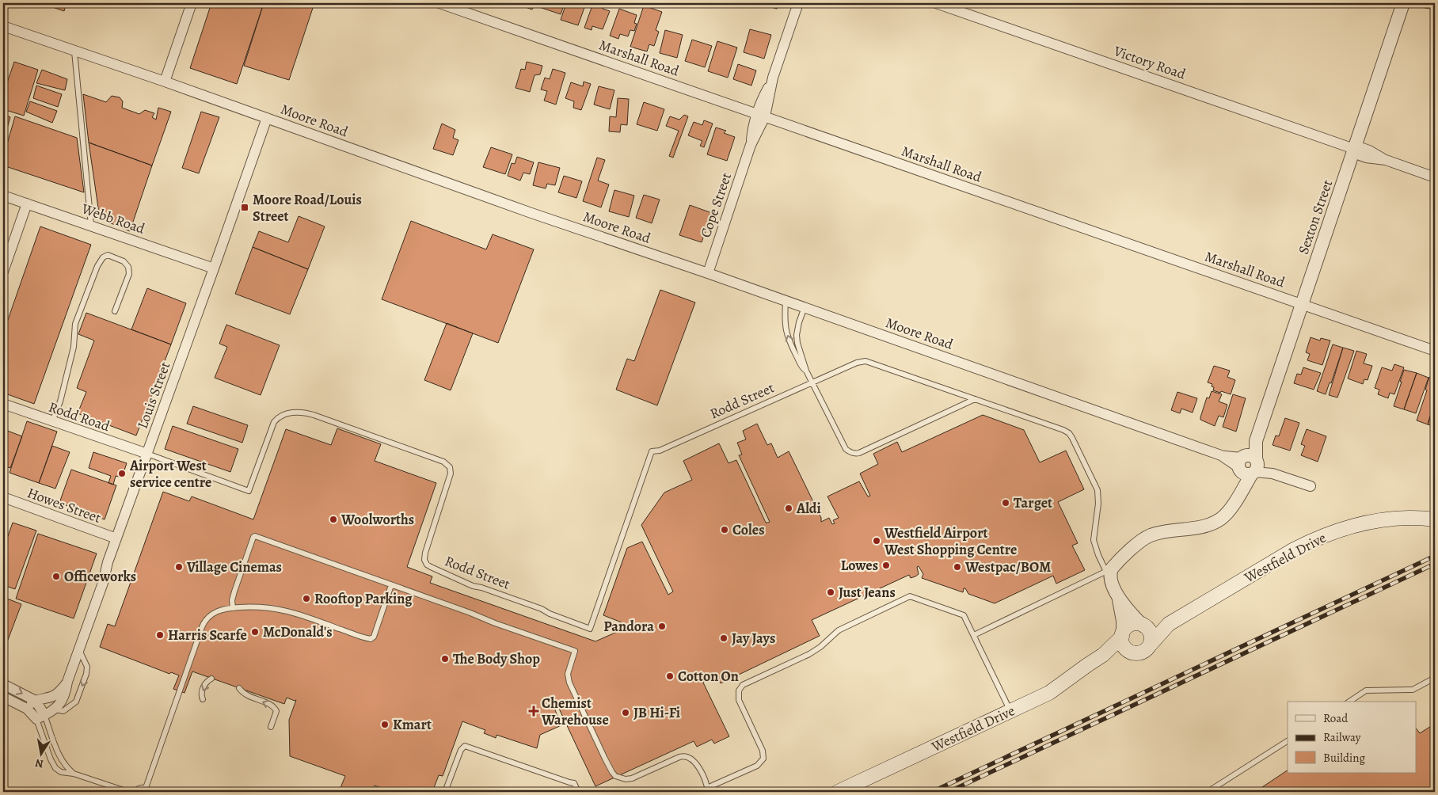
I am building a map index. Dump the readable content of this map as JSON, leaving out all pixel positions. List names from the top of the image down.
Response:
{
  "streets": {
    "main road": ["Westfield Drive"],
    "street": [
      "Marshall Road",
      "Victory Road",
      "Moore Road",
      "Cope Street",
      "Sexton Street",
      "Webb Road",
      "Louis Street",
      "Rodd Road",
      "Howes Street"
    ],
    "lane": ["Rodd Street"]
  },
  "crossings": [
    ["Marshall Road", "Cope Street"],
    ["Marshall Road", "Sexton Street"],
    ["Victory Road", "Sexton Street"],
    ["Moore Road", "Cope Street"],
    ["Moore Road", "Sexton Street"],
    ["Moore Road", "Louis Street"],
    ["Webb Road", "Louis Street"],
    ["Louis Street", "Rodd Street"],
    ["Louis Street", "Rodd Road"],
    ["Louis Street", "Howes Street"],
    ["Rodd Street", "Rodd Road"]
  ],
  "places": {
    "transit": ["Moore Road/Louis Street"],
    "other": [
      "Airport West service centre",
      "Target",
      "Aldi",
      "Woolworths",
      "Coles",
      "Westfield Airport West Shopping Centre",
      "Lowes",
      "Village Cinemas",
      "Westpac/BOM",
      "Officeworks",
      "Just Jeans",
      "Rooftop Parking",
      "Pandora",
      "McDonald's",
      "Harris Scarfe",
      "Jay Jays",
      "The Body Shop",
      "Cotton On",
      "JB Hi-Fi",
      "Kmart"
    ],
    "health": ["Chemist Warehouse"]
  },
  "legend": ["Road", "Railway", "Building"],
  "north": "bottom"
}
